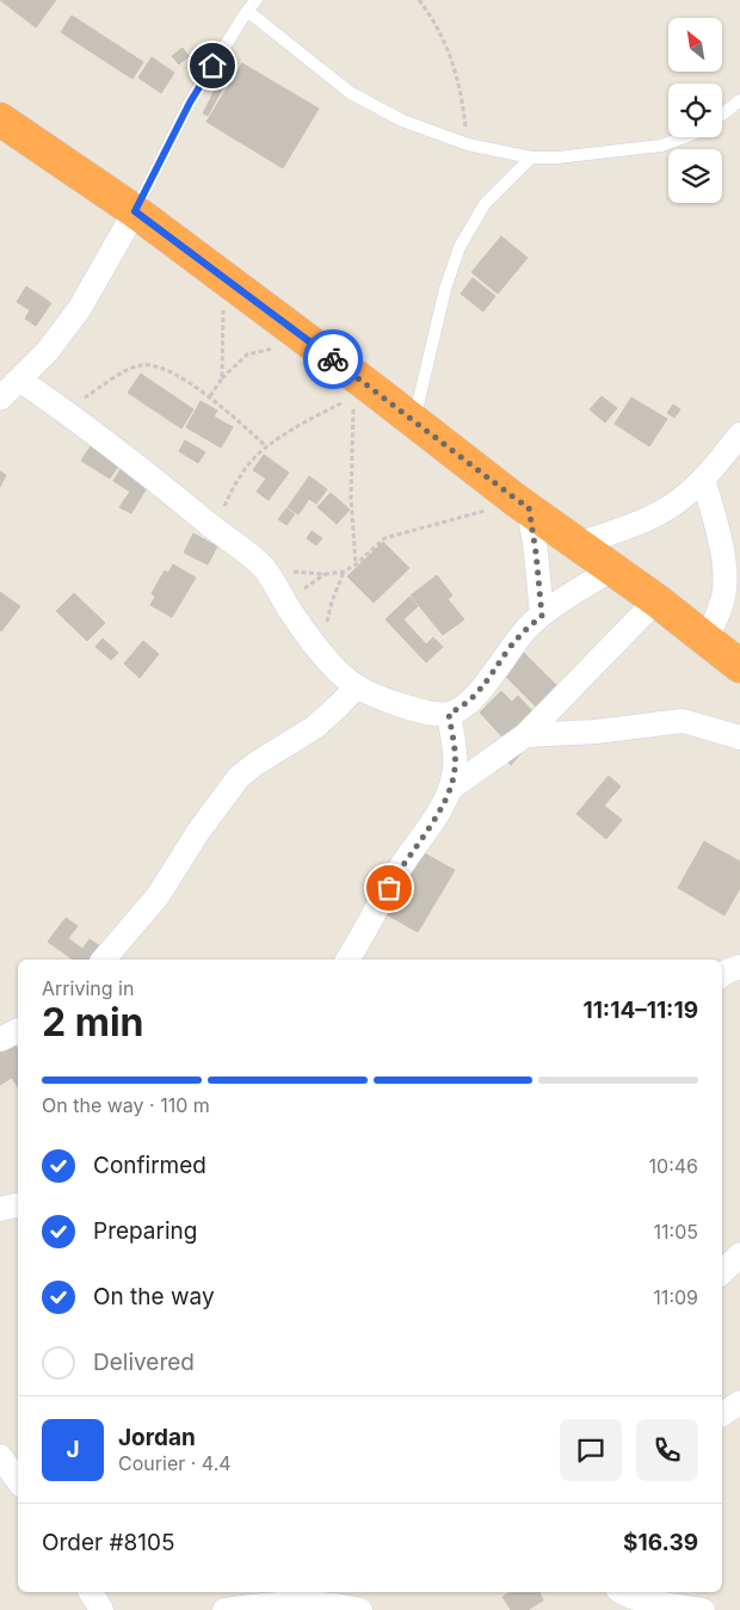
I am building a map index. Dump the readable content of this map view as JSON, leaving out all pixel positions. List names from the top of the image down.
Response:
{
  "north": "top left",
  "page": {
    "heading": ["2 min", "Arriving in", "11:14–11:19"],
    "panel": [
      "Jordan",
      "Courier · 4.4",
      "Order #8105",
      "$16.39"
    ],
    "bar": "On the way · 110 m",
    "list": [
      ["Confirmed", "10:46"],
      ["Preparing", "11:05"],
      ["On the way", "11:09"],
      "Delivered"
    ],
    "round": "J"
  }
}
